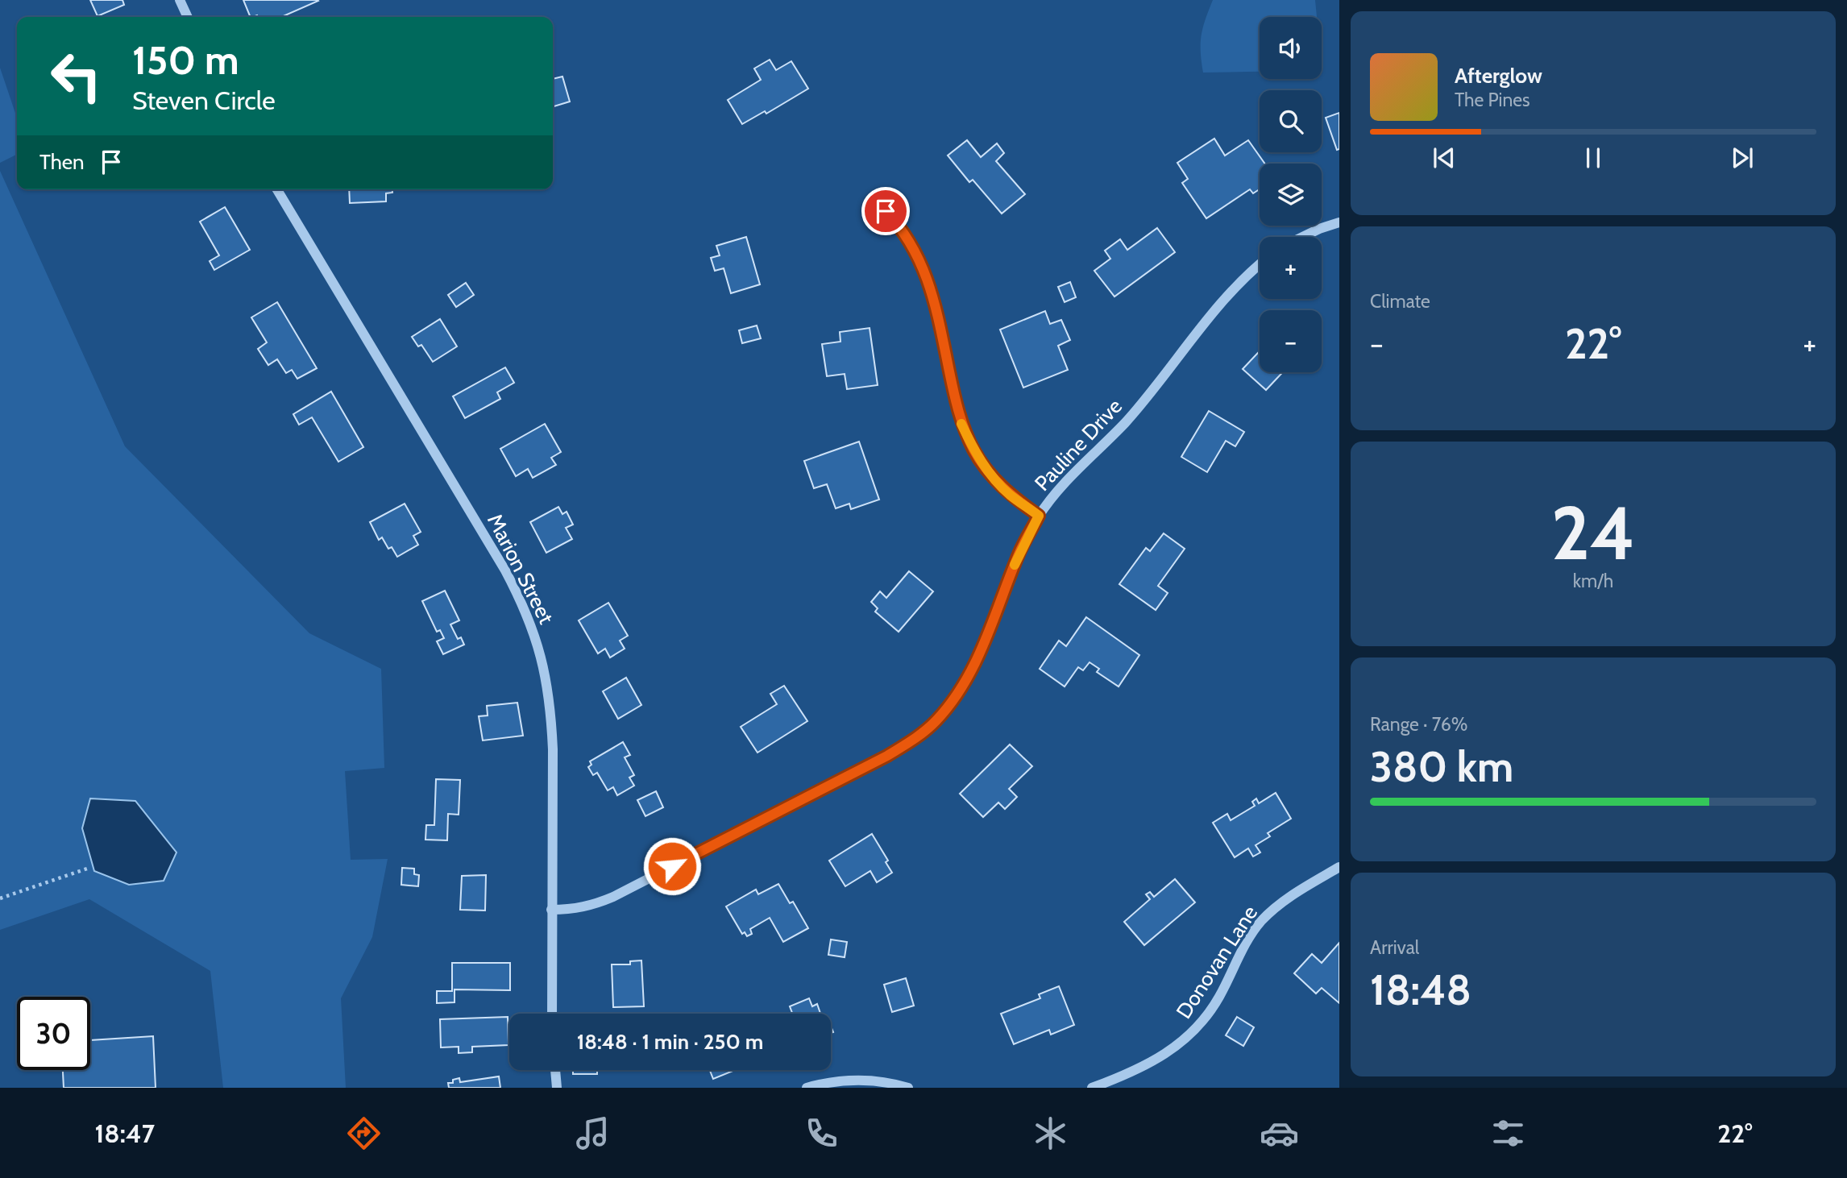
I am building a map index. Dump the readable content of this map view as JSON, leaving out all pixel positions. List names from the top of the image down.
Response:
{
  "streets": {
    "street": ["Pauline Drive", "Marion Street", "Donovan Lane"]
  },
  "crossings": [
    ["Pauline Drive", "Marion Street"]
  ],
  "page": {
    "map_buttons": ["+", "−"],
    "turn": ["150 m", "Steven Circle"],
    "song": ["Afterglow", "The Pines"],
    "then": "Then",
    "tile": [
      "Climate",
      ["24", "km/h"],
      ["Range · 76%", "380 km"],
      ["Arrival", "18:48"]
    ],
    "heat": ["−", "22°", "+"],
    "limit": "30",
    "trip": "18:48 · 1 min · 250 m",
    "tabs": ["18:47", "22°"]
  }
}
